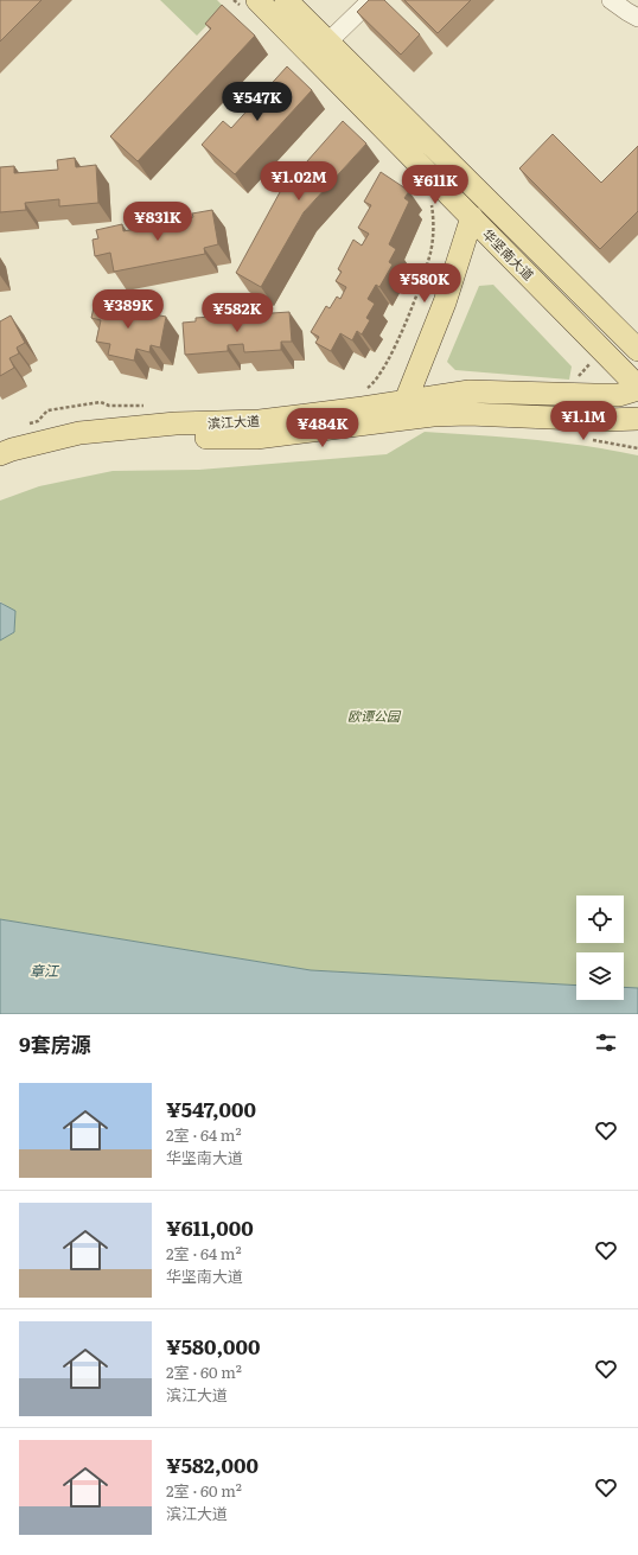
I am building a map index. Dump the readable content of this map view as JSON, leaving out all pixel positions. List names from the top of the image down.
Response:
{
  "streets": {
    "main road": ["华坚南大道", "滨江大道"]
  },
  "crossings": [
    ["华坚南大道", "滨江大道"]
  ],
  "water": ["章江"],
  "parks": ["欧谭公园"],
  "page": {
    "price": [
      "¥547K",
      "¥1.02M",
      "¥611K",
      "¥831K",
      "¥580K",
      "¥389K",
      "¥582K",
      "¥1.1M",
      "¥484K"
    ],
    "heading": "9套房源",
    "list": [
      {
        "name": "¥547,000",
        "note": "2室 · 64 m² · 华坚南大道"
      },
      {
        "name": "¥611,000",
        "note": "2室 · 64 m² · 华坚南大道"
      },
      {
        "name": "¥580,000",
        "note": "2室 · 60 m² · 滨江大道"
      },
      {
        "name": "¥582,000",
        "note": "2室 · 60 m² · 滨江大道"
      }
    ]
  }
}
